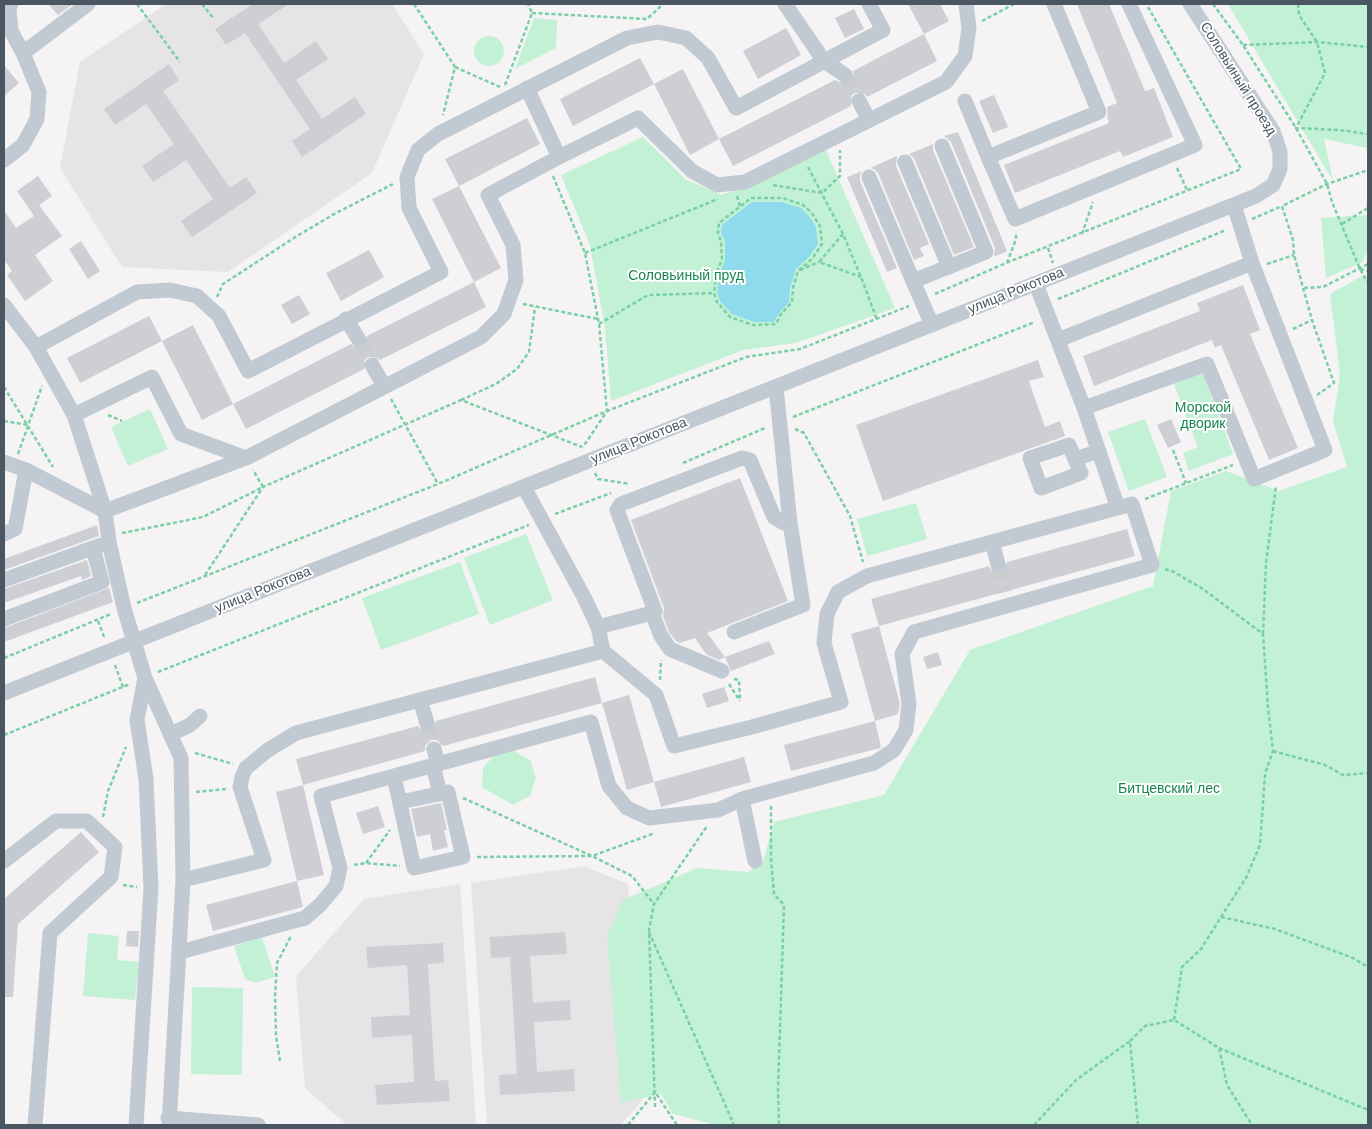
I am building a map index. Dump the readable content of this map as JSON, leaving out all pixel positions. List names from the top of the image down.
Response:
{
  "streets": {
    "street": ["Соловьиный проезд", "улица Рокотова"]
  },
  "crossings": [
    ["Соловьиный проезд", "улица Рокотова"]
  ],
  "parks": ["Соловьиный пруд", "Морской дворик", "Битцевский лес"]
}
